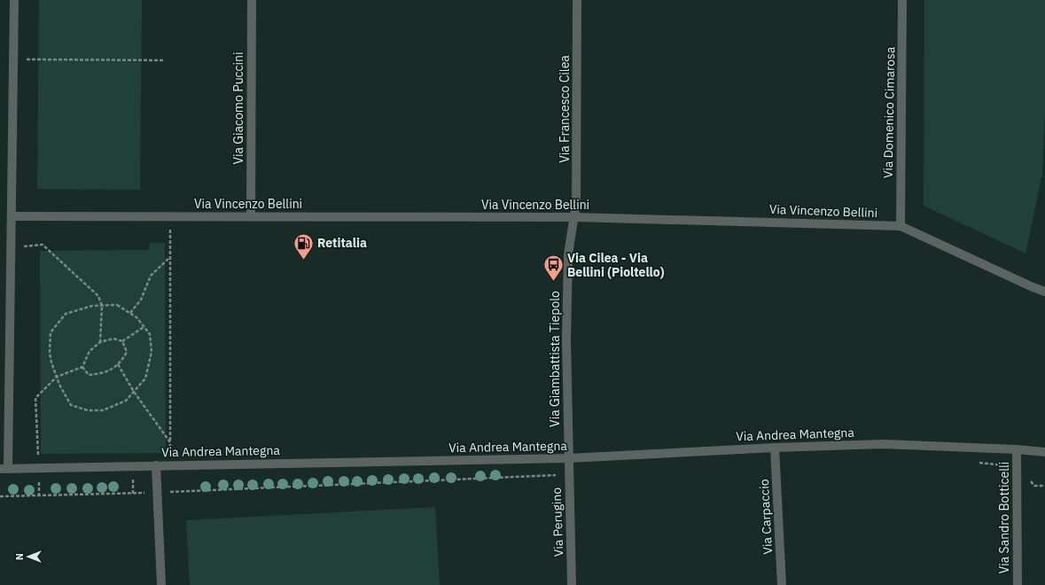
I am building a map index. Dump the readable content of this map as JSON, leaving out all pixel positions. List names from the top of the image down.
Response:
{
  "streets": {
    "street": [
      "Via Giacomo Puccini",
      "Via Francesco Cilea",
      "Via Domenico Cimarosa",
      "Via Vincenzo Bellini",
      "Via Giambattista Tiepolo",
      "Via Andrea Mantegna",
      "Via Carpaccio",
      "Via Sandro Botticelli",
      "Via Perugino"
    ]
  },
  "crossings": [
    ["Via Giacomo Puccini", "Via Vincenzo Bellini"],
    ["Via Francesco Cilea", "Via Vincenzo Bellini"],
    ["Via Francesco Cilea", "Via Giambattista Tiepolo"],
    ["Via Domenico Cimarosa", "Via Vincenzo Bellini"],
    ["Via Vincenzo Bellini", "Via Giambattista Tiepolo"],
    ["Via Giambattista Tiepolo", "Via Andrea Mantegna"],
    ["Via Giambattista Tiepolo", "Via Perugino"],
    ["Via Andrea Mantegna", "Via Carpaccio"],
    ["Via Andrea Mantegna", "Via Sandro Botticelli"],
    ["Via Andrea Mantegna", "Via Perugino"]
  ],
  "places": {
    "fuel station": ["Retitalia"],
    "bus stop": ["Via Cilea - Via Bellini (Pioltello)"]
  },
  "north": "left"
}
